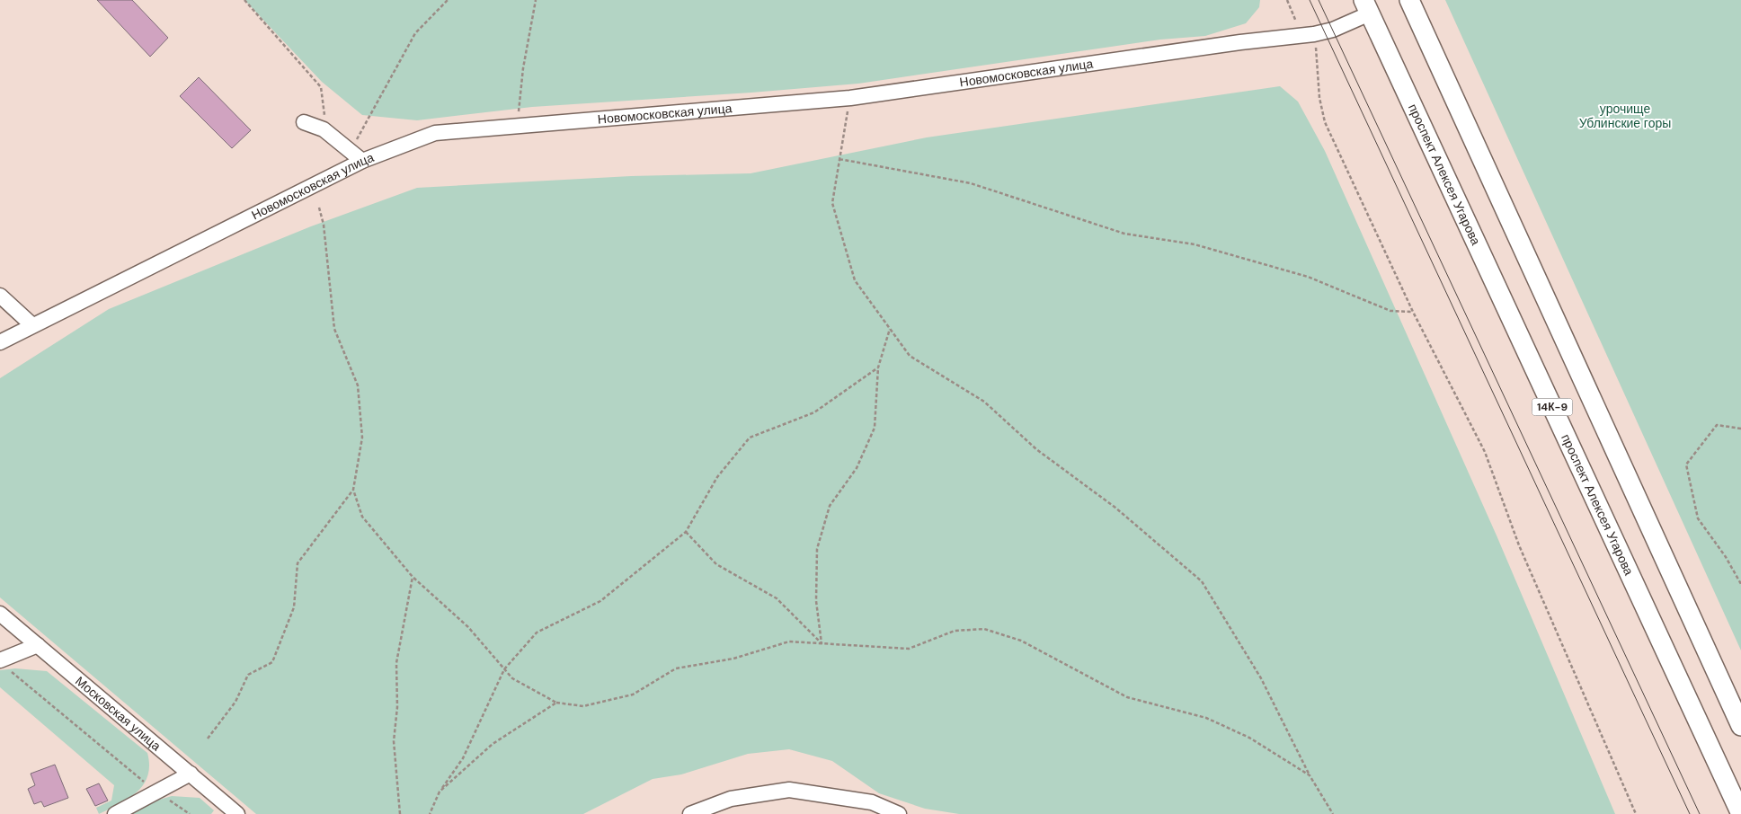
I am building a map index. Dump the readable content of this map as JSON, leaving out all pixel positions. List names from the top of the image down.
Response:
{
  "streets": {
    "main road": ["проспект Алексея Угарова", "14К-9"],
    "street": ["Новомосковская улица", "Московская улица"]
  },
  "crossings": [
    ["Новомосковская улица", "проспект Алексея Угарова"]
  ],
  "parks": ["урочище Ублинские горы"]
}
